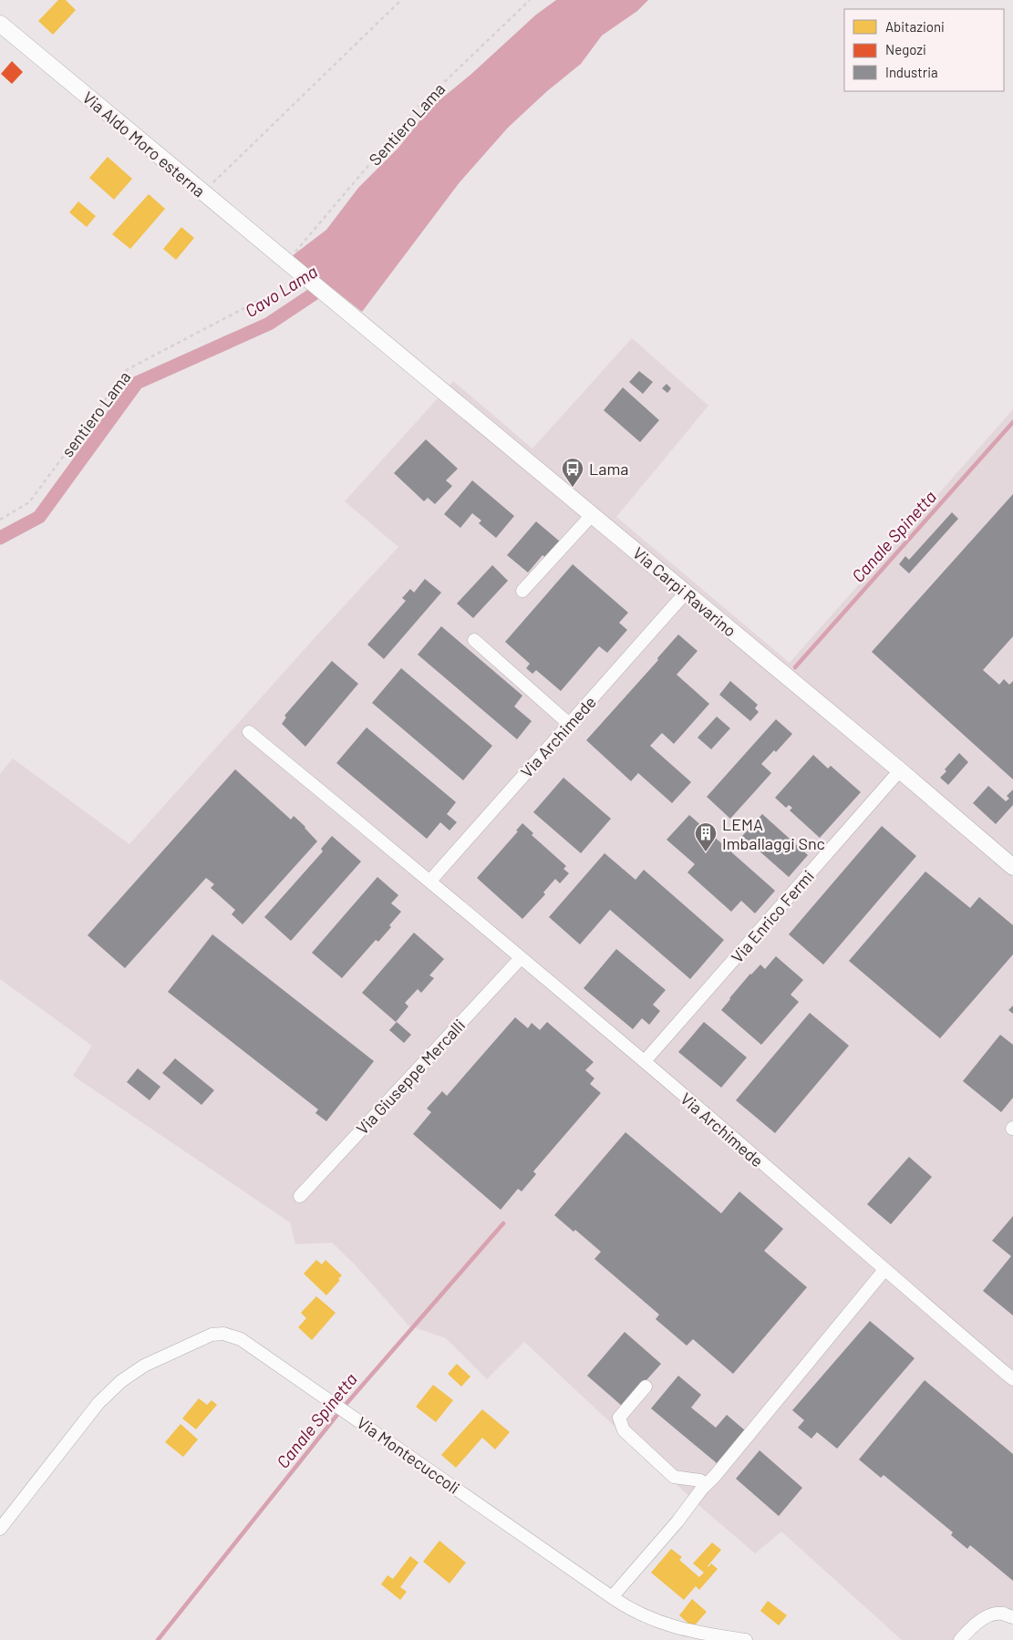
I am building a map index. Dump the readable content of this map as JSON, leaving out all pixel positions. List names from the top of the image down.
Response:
{
  "streets": {
    "main road": ["Via Aldo Moro esterna", "Via Carpi Ravarino"],
    "street": [
      "Via Archimede",
      "Via Enrico Fermi",
      "Via Giuseppe Mercalli",
      "Via Montecuccoli"
    ],
    "path": ["Sentiero Lama", "sentiero Lama"]
  },
  "crossings": [
    ["Sentiero Lama", "Via Aldo Moro esterna"],
    ["Via Aldo Moro esterna", "Via Carpi Ravarino"],
    ["Via Carpi Ravarino", "Via Archimede"],
    ["Via Carpi Ravarino", "Via Enrico Fermi"],
    ["Via Archimede", "Via Enrico Fermi"],
    ["Via Archimede", "Via Giuseppe Mercalli"]
  ],
  "water": ["Cavo Lama", "Canale Spinetta"],
  "places": {
    "bus stop": ["Lama"],
    "building": ["LEMA Imballaggi Snc"]
  },
  "legend": ["Abitazioni", "Negozi", "Industria"]
}
